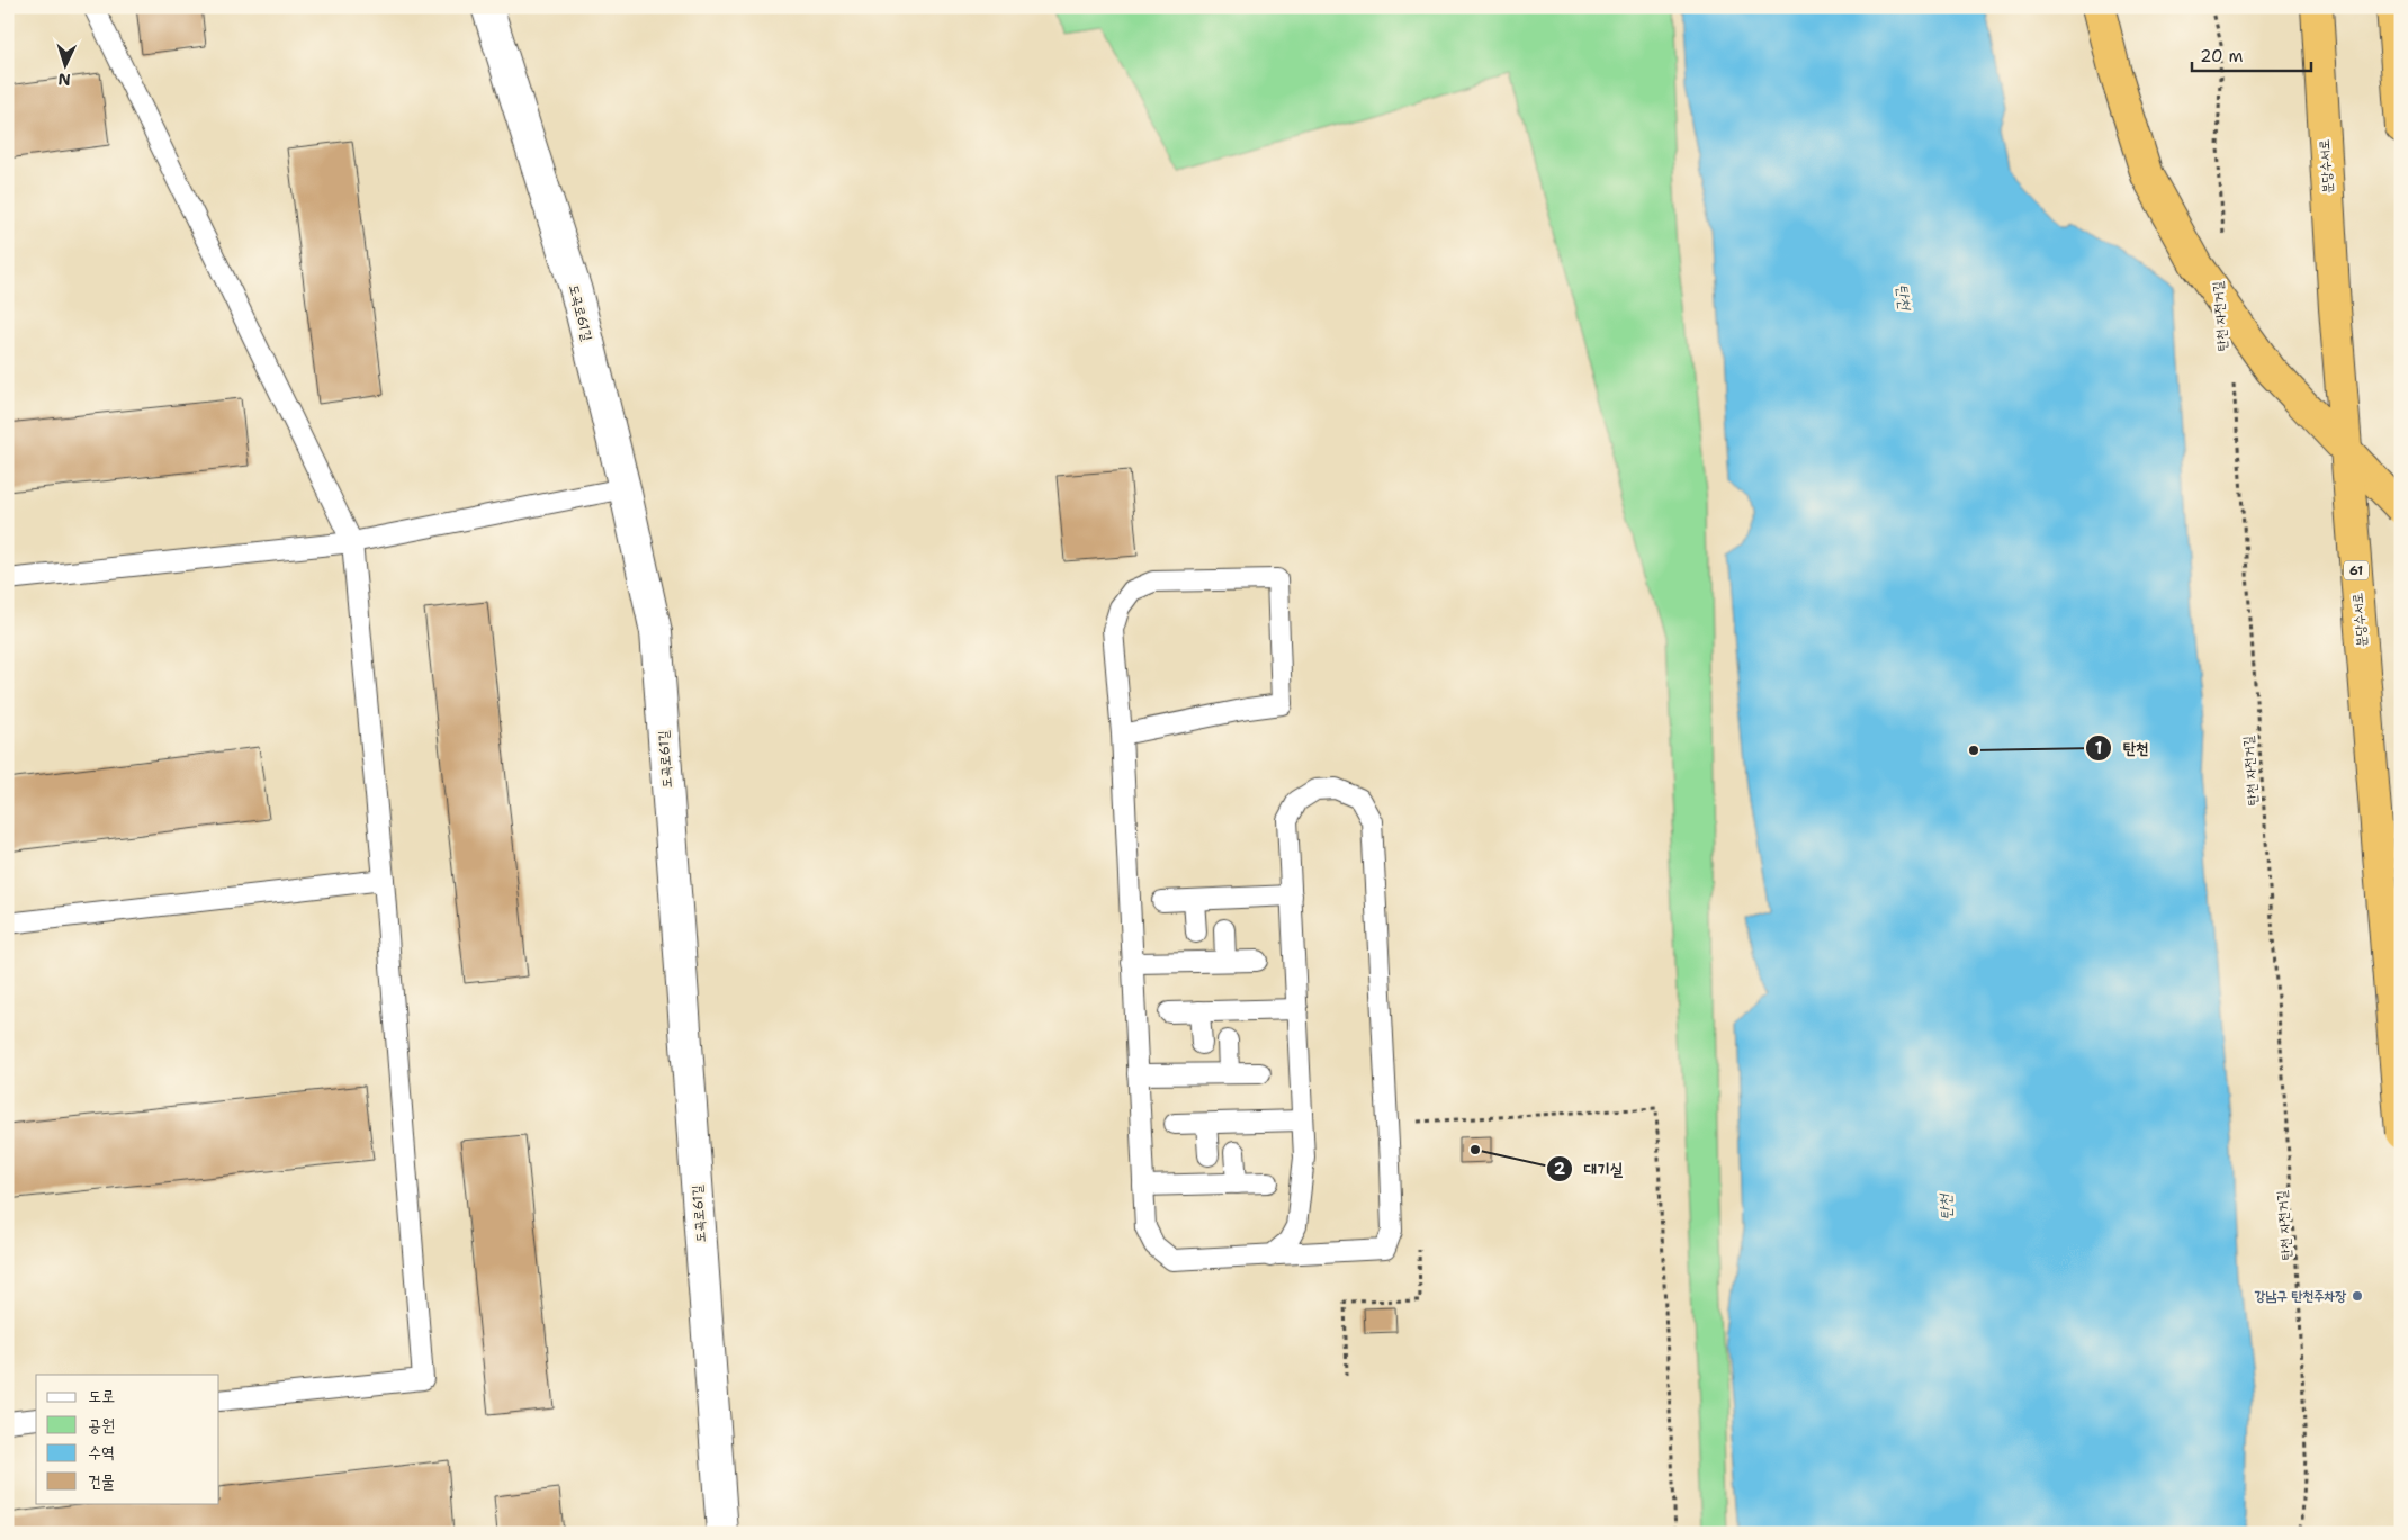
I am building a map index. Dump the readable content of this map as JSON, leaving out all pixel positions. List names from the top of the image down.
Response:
{
  "streets": {
    "highway": ["분당수서로", "61"],
    "street": ["도곡로61길"],
    "path": ["탄천 자전거길"]
  },
  "water": ["탄천"],
  "places": ["탄천", "대기실", "강남구 탄천주차장"],
  "legend": [
    "도로",
    "공원",
    "수역",
    "건물"
  ],
  "scale_bar": "20 m",
  "north": "bottom"
}
